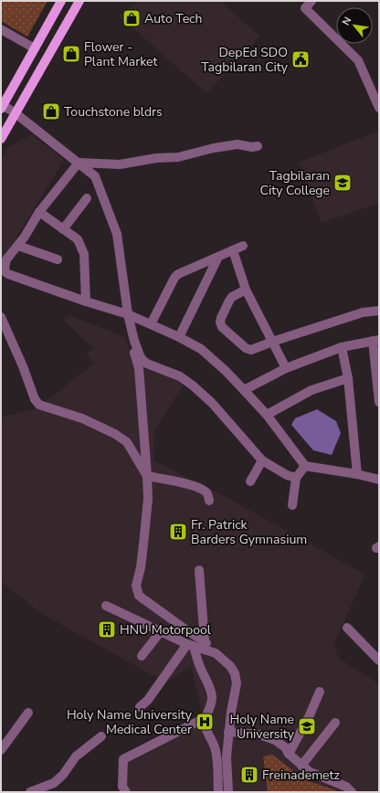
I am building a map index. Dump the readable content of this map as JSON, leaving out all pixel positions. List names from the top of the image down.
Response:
{
  "places": {
    "shop": ["Auto Tech", "Flower - Plant Market", "Touchstone bldrs"],
    "public building": ["DepEd SDO Tagbilaran City"],
    "school or university": ["Tagbilaran City College", "Holy Name University"],
    "building": ["Fr. Patrick Barders Gymnasium", "HNU Motorpool", "Freinademetz"],
    "hospital": ["Holy Name University Medical Center"]
  },
  "north": "top left"
}
